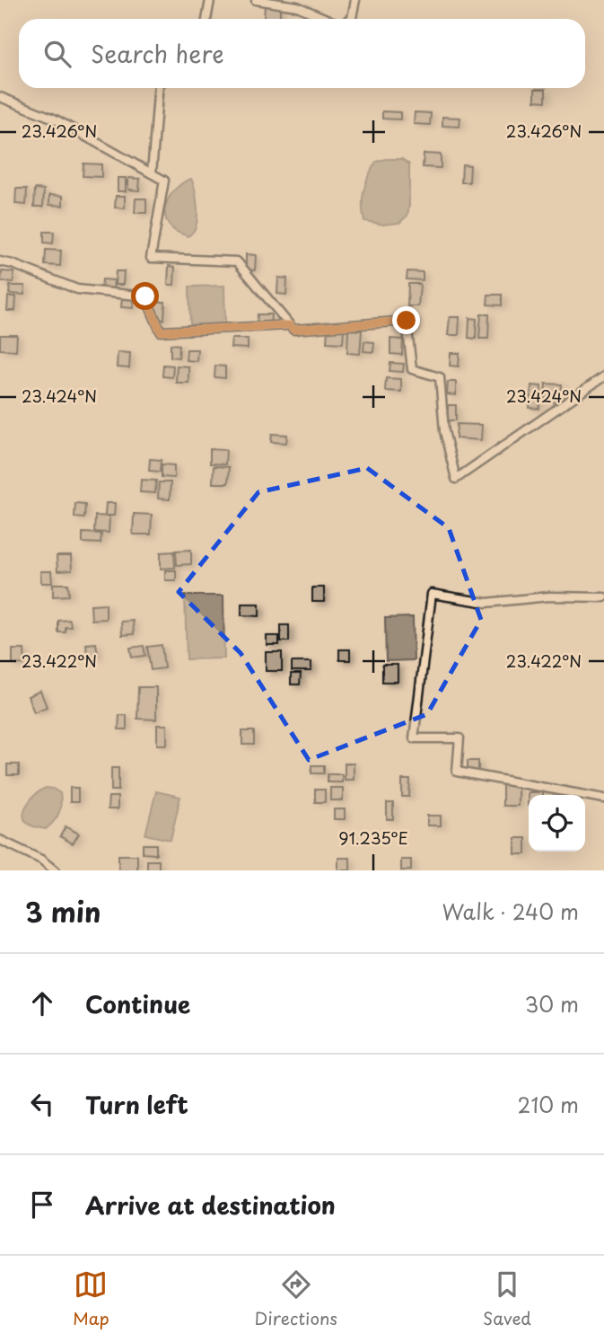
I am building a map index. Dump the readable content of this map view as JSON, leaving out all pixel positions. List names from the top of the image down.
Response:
{
  "page": {
    "search": "Search here",
    "heading": ["3 min", "Walk · 240 m"],
    "list": [
      ["Continue", "30 m"],
      ["Turn left", "210 m"],
      "Arrive at destination"
    ],
    "nav": ["Map", "Directions", "Saved"]
  },
  "coordinates": [
    "23.426°N",
    "23.424°N",
    "23.422°N",
    "91.235°E"
  ]
}
